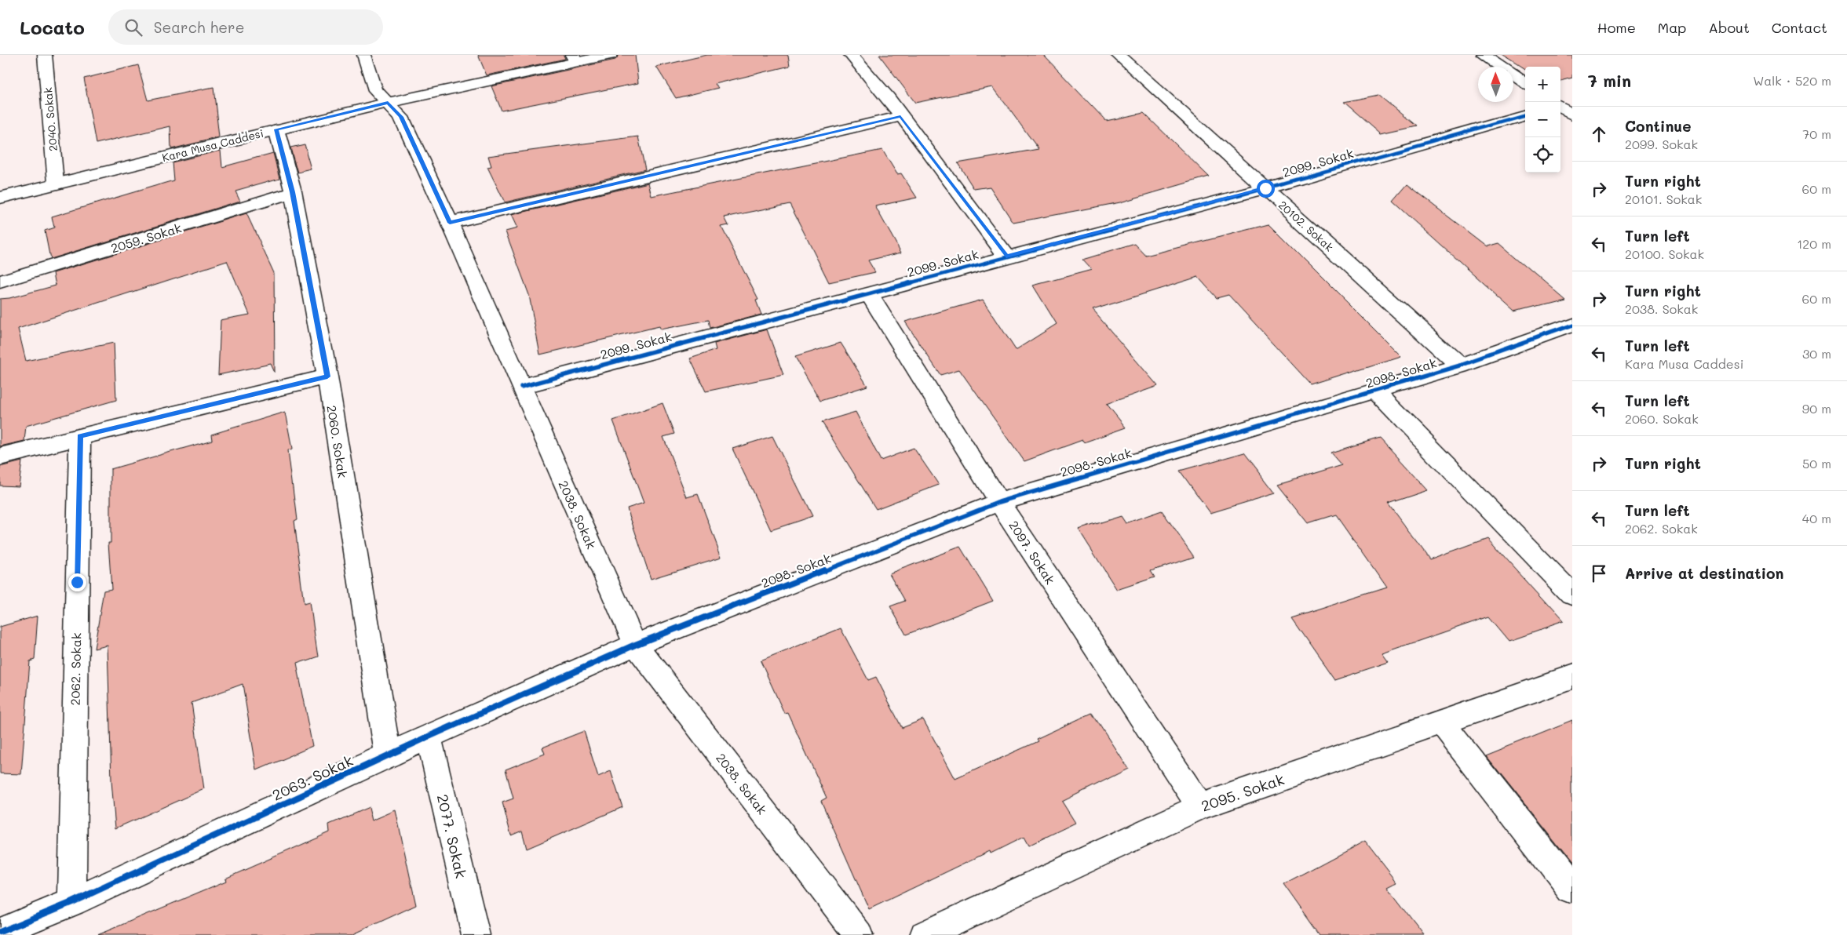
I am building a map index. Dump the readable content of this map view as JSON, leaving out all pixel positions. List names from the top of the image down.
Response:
{
  "streets": {
    "street": [
      "2040. Sokak",
      "Kara Musa Caddesi",
      "2099. Sokak",
      "20102. Sokak",
      "2059. Sokak",
      "2098. Sokak",
      "2060. Sokak",
      "2038. Sokak",
      "2097. Sokak",
      "2062. Sokak",
      "2063. Sokak",
      "2095. Sokak",
      "2077. Sokak"
    ]
  },
  "crossings": [
    ["2040. Sokak", "Kara Musa Caddesi"],
    ["Kara Musa Caddesi", "2060. Sokak"],
    ["Kara Musa Caddesi", "2038. Sokak"],
    ["2099. Sokak", "20102. Sokak"],
    ["2099. Sokak", "2038. Sokak"],
    ["2099. Sokak", "2097. Sokak"],
    ["20102. Sokak", "2098. Sokak"],
    ["2059. Sokak", "2060. Sokak"],
    ["2098. Sokak", "2038. Sokak"],
    ["2098. Sokak", "2097. Sokak"],
    ["2098. Sokak", "2063. Sokak"],
    ["2060. Sokak", "2063. Sokak"],
    ["2038. Sokak", "2063. Sokak"],
    ["2097. Sokak", "2095. Sokak"],
    ["2062. Sokak", "2063. Sokak"],
    ["2063. Sokak", "2077. Sokak"]
  ],
  "north": "top",
  "page": {
    "header": "Locato",
    "search": "Search here",
    "nav": [
      "Home",
      "Map",
      "About",
      "Contact"
    ],
    "heading": ["7 min", "Walk · 520 m"],
    "map_buttons": ["+", "−"],
    "list": [
      ["Continue", "2099. Sokak", "70 m"],
      ["Turn right", "20101. Sokak", "60 m"],
      ["Turn left", "20100. Sokak", "120 m"],
      ["Turn right", "2038. Sokak", "60 m"],
      ["Turn left", "Kara Musa Caddesi", "30 m"],
      ["Turn left", "2060. Sokak", "90 m"],
      ["Turn right", "50 m"],
      ["Turn left", "2062. Sokak", "40 m"],
      "Arrive at destination"
    ]
  }
}
